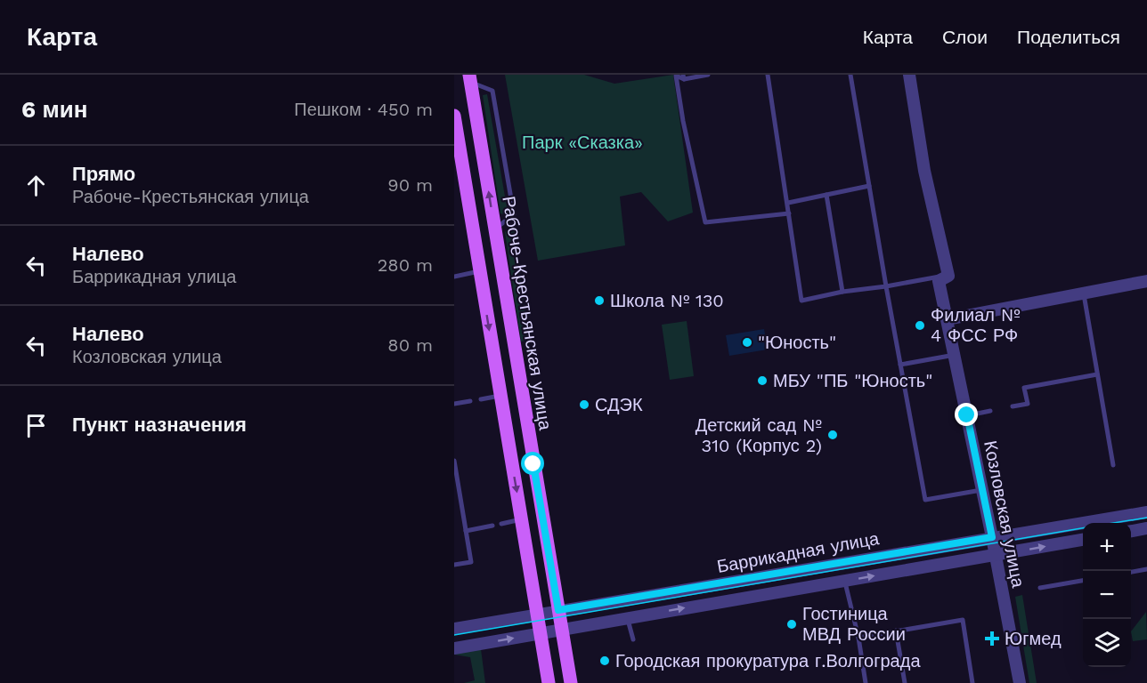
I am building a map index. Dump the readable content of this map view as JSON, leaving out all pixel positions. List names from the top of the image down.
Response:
{
  "streets": {
    "main road": ["Рабоче-Крестьянская улица"],
    "street": ["Козловская улица", "Баррикадная улица"]
  },
  "crossings": [
    ["Рабоче-Крестьянская улица", "Баррикадная улица"],
    ["Козловская улица", "Баррикадная улица"]
  ],
  "parks": ["Парк «Сказка»"],
  "places": {
    "other": [
      "Школа № 130",
      "Филиал № 4 ФСС РФ",
      "\"Юность\"",
      "МБУ \"ПБ \"Юность\"",
      "СДЭК",
      "Детский сад № 310 (Корпус 2)",
      "Гостиница МВД России",
      "Городская прокуратура г.Волгограда"
    ],
    "health": ["Югмед"]
  },
  "page": {
    "header": "Карта",
    "nav": ["Карта", "Слои", "Поделиться"],
    "heading": ["6 мин", "Пешком · 450 m"],
    "list": [
      ["Прямо", "Рабоче-Крестьянская улица", "90 m"],
      ["Налево", "Баррикадная улица", "280 m"],
      ["Налево", "Козловская улица", "80 m"],
      "Пункт назначения"
    ],
    "map_buttons": ["+", "−"]
  }
}
